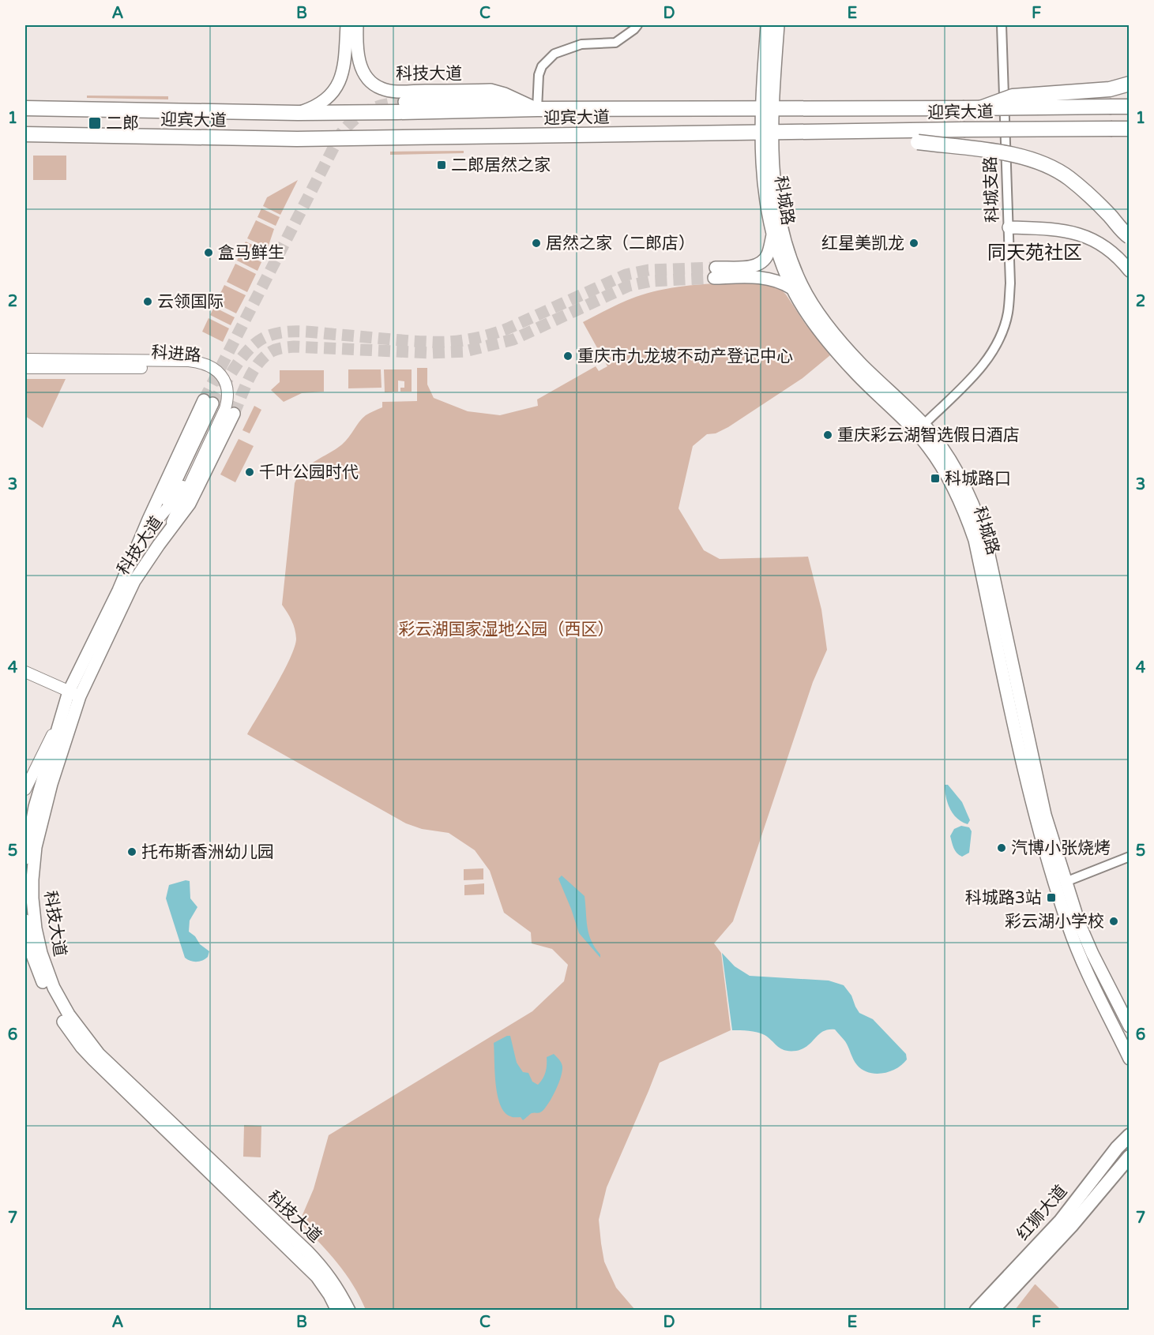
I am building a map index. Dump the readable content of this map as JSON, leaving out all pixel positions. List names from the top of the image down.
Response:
{
  "streets": {
    "highway": ["迎宾大道"],
    "main road": ["科技大道", "科城路", "红狮大道"],
    "street": ["科城支路", "科进路"]
  },
  "crossings": [
    ["科技大道", "迎宾大道"],
    ["科技大道", "科进路"],
    ["迎宾大道", "科城路"],
    ["科城支路", "科城路"]
  ],
  "districts": ["同天苑社区"],
  "parks": ["彩云湖国家湿地公园（西区）"],
  "places": {
    "transit": [
      "二郎",
      "二郎居然之家",
      "科城路口",
      "科城路3站"
    ],
    "other": [
      "居然之家（二郎店）",
      "红星美凯龙",
      "盒马鲜生",
      "云领国际",
      "重庆市九龙坡不动产登记中心",
      "重庆彩云湖智选假日酒店",
      "千叶公园时代",
      "汽博小张烧烤",
      "托布斯香洲幼儿园",
      "彩云湖小学校"
    ]
  },
  "grid": {
    "columns": [
      "A",
      "B",
      "C",
      "D",
      "E",
      "F"
    ],
    "rows": [
      "1",
      "2",
      "3",
      "4",
      "5",
      "6",
      "7"
    ]
  }
}
